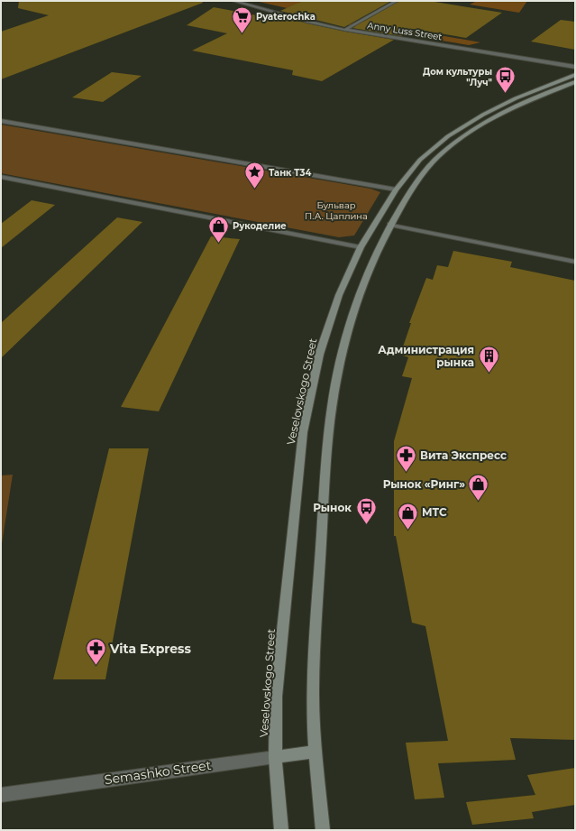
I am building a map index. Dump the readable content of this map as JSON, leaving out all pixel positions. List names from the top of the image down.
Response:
{
  "streets": {
    "main road": ["Veselovskogo Street", "Semashko Street"],
    "street": ["Anny Luss Street"]
  },
  "crossings": [
    ["Veselovskogo Street", "Semashko Street"]
  ],
  "parks": ["Бульвар П.А. Цаплина"],
  "places": {
    "supermarket": ["Pyaterochka"],
    "bus stop": ["Дом культуры \"Луч\"", "Рынок"],
    "place": ["Танк T34"],
    "shop": ["Рукоделие", "Рынок «Ринг»", "МТС"],
    "building": ["Администрация рынка"],
    "pharmacy": ["Вита Экспресс", "Vita Express"]
  }
}
